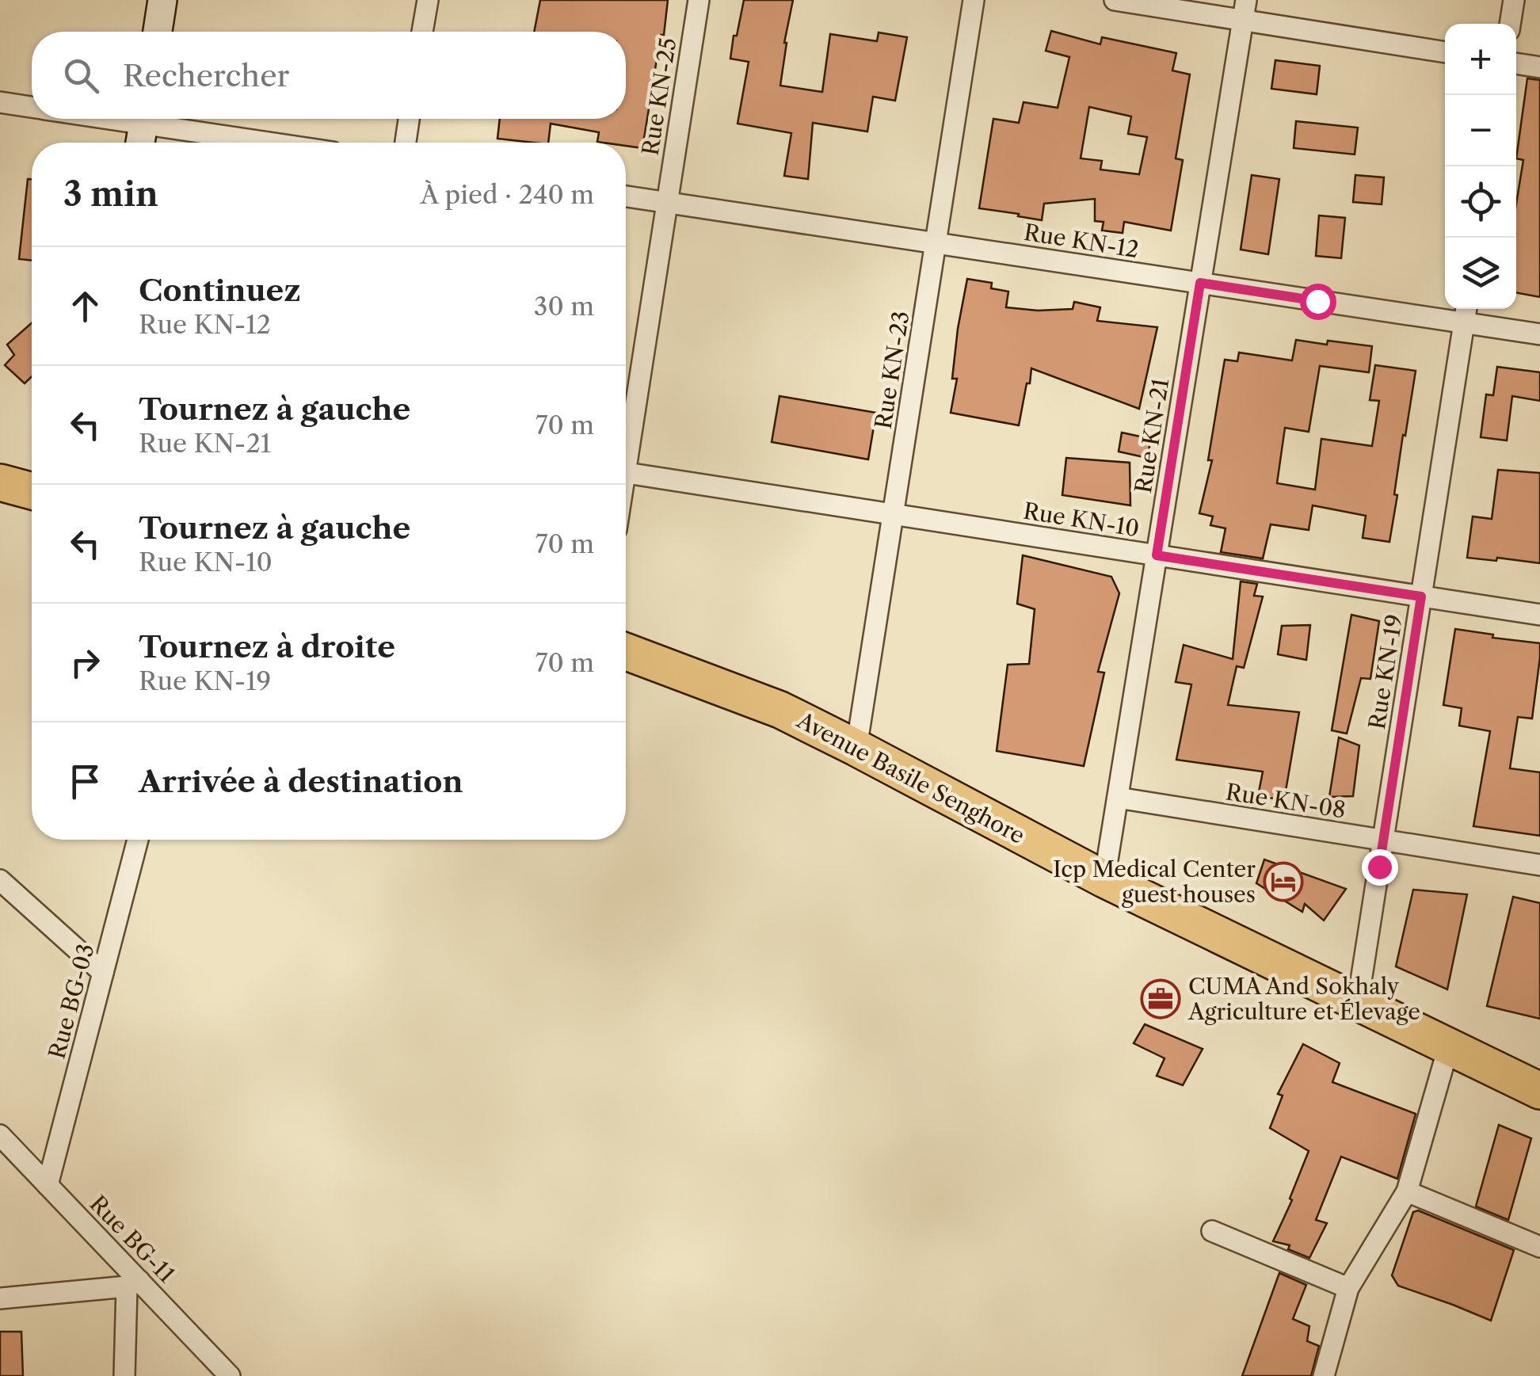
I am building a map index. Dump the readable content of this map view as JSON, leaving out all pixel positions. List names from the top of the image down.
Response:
{
  "streets": {
    "highway": ["Avenue Basile Senghore"],
    "street": [
      "Rue KN-25",
      "Rue KN-12",
      "Rue KN-23",
      "Rue KN-21",
      "Rue KN-10",
      "Rue KN-19",
      "Rue KN-08",
      "Rue BG-03",
      "Rue BG-11"
    ]
  },
  "crossings": [
    ["Rue KN-25", "Rue KN-12"],
    ["Rue KN-12", "Rue KN-23"],
    ["Rue KN-12", "Rue KN-21"],
    ["Rue KN-12", "Rue KN-19"],
    ["Rue KN-23", "Rue KN-10"],
    ["Rue KN-23", "Avenue Basile Senghore"],
    ["Rue KN-21", "Rue KN-10"],
    ["Rue KN-21", "Avenue Basile Senghore"],
    ["Rue KN-21", "Rue KN-08"],
    ["Rue KN-10", "Rue KN-19"],
    ["Rue KN-19", "Avenue Basile Senghore"],
    ["Rue KN-19", "Rue KN-08"],
    ["Rue BG-03", "Rue BG-11"]
  ],
  "places": {
    "hotel": ["Icp Medical Center guest houses"],
    "office": ["CUMA And Sokhaly Agriculture et Élevage"]
  },
  "page": {
    "map_buttons": ["+", "−"],
    "search": "Rechercher",
    "heading": ["3 min", "À pied · 240 m"],
    "list": [
      ["Continuez", "Rue KN-12", "30 m"],
      ["Tournez à gauche", "Rue KN-21", "70 m"],
      ["Tournez à gauche", "Rue KN-10", "70 m"],
      ["Tournez à droite", "Rue KN-19", "70 m"],
      "Arrivée à destination"
    ]
  }
}
